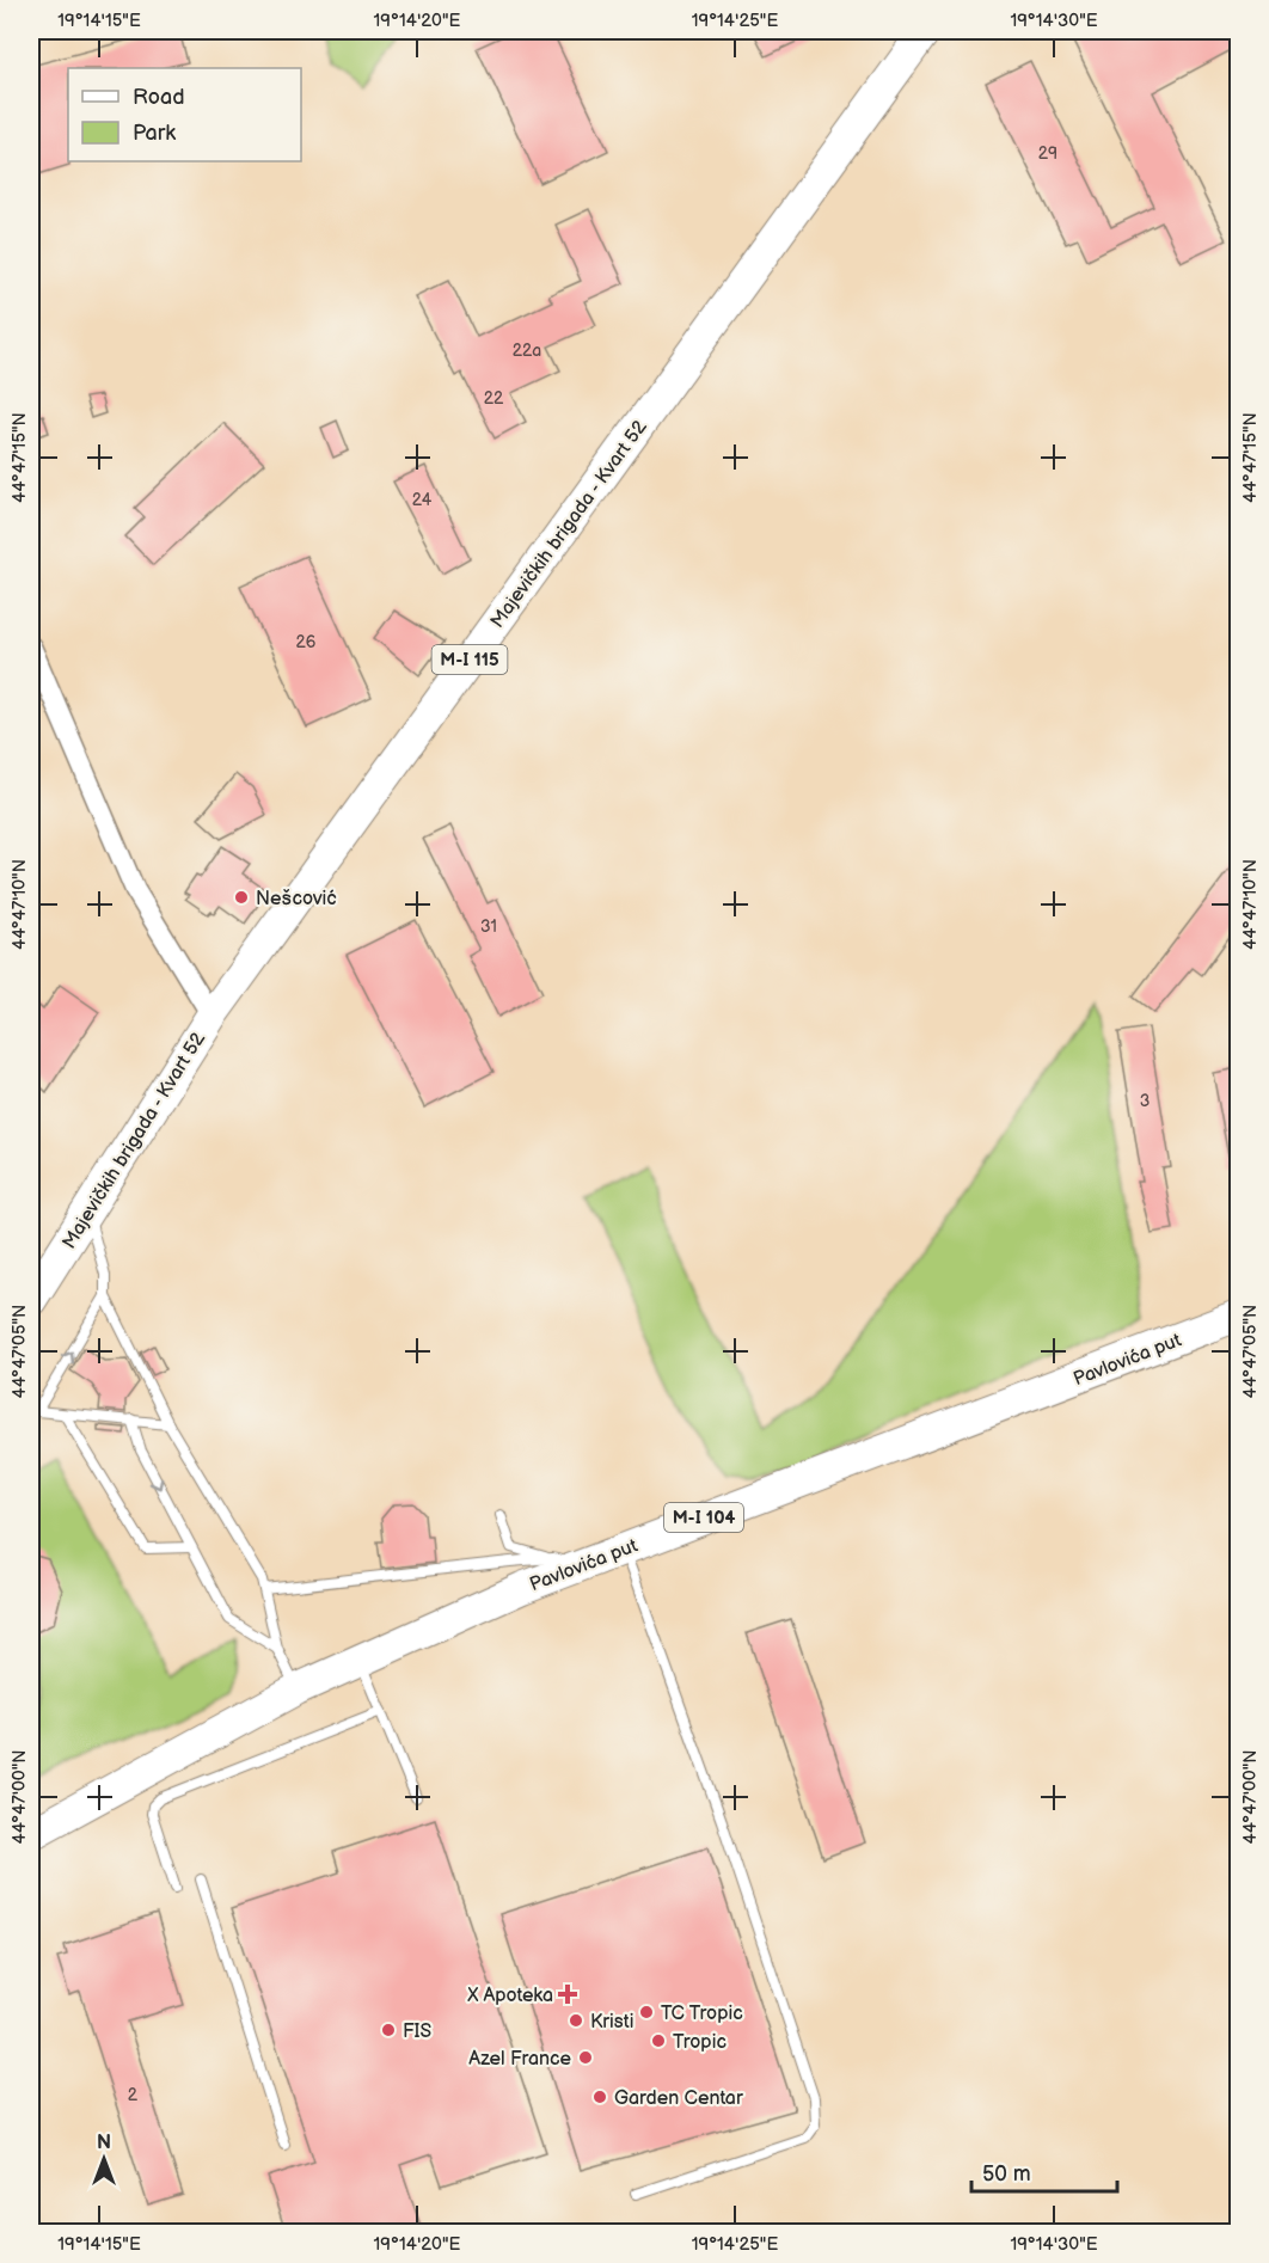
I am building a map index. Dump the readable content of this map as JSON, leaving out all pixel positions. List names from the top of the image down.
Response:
{
  "streets": {
    "main road": [
      "Majevičkih brigada - Kvart 52",
      "M-I 115",
      "Pavlovića put",
      "M-I 104"
    ]
  },
  "crossings": [
    ["Pavlovića put", "M-I 104"]
  ],
  "places": {
    "other": [
      "Nešcović",
      "TC Tropic",
      "Kristi",
      "FIS",
      "Tropic",
      "Azel France",
      "Garden Centar"
    ],
    "health": ["X Apoteka"]
  },
  "house_numbers": [
    "29",
    "22a",
    "22",
    "24",
    "26",
    "31",
    "3",
    "2"
  ],
  "legend": ["Road", "Park"],
  "scale_bar": "50 m",
  "north": "top",
  "coordinates": [
    "19°14'15\"E",
    "19°14'20\"E",
    "19°14'25\"E",
    "19°14'30\"E",
    "44°47'15\"N",
    "44°47'10\"N",
    "44°47'05\"N",
    "44°47'00\"N"
  ]
}
